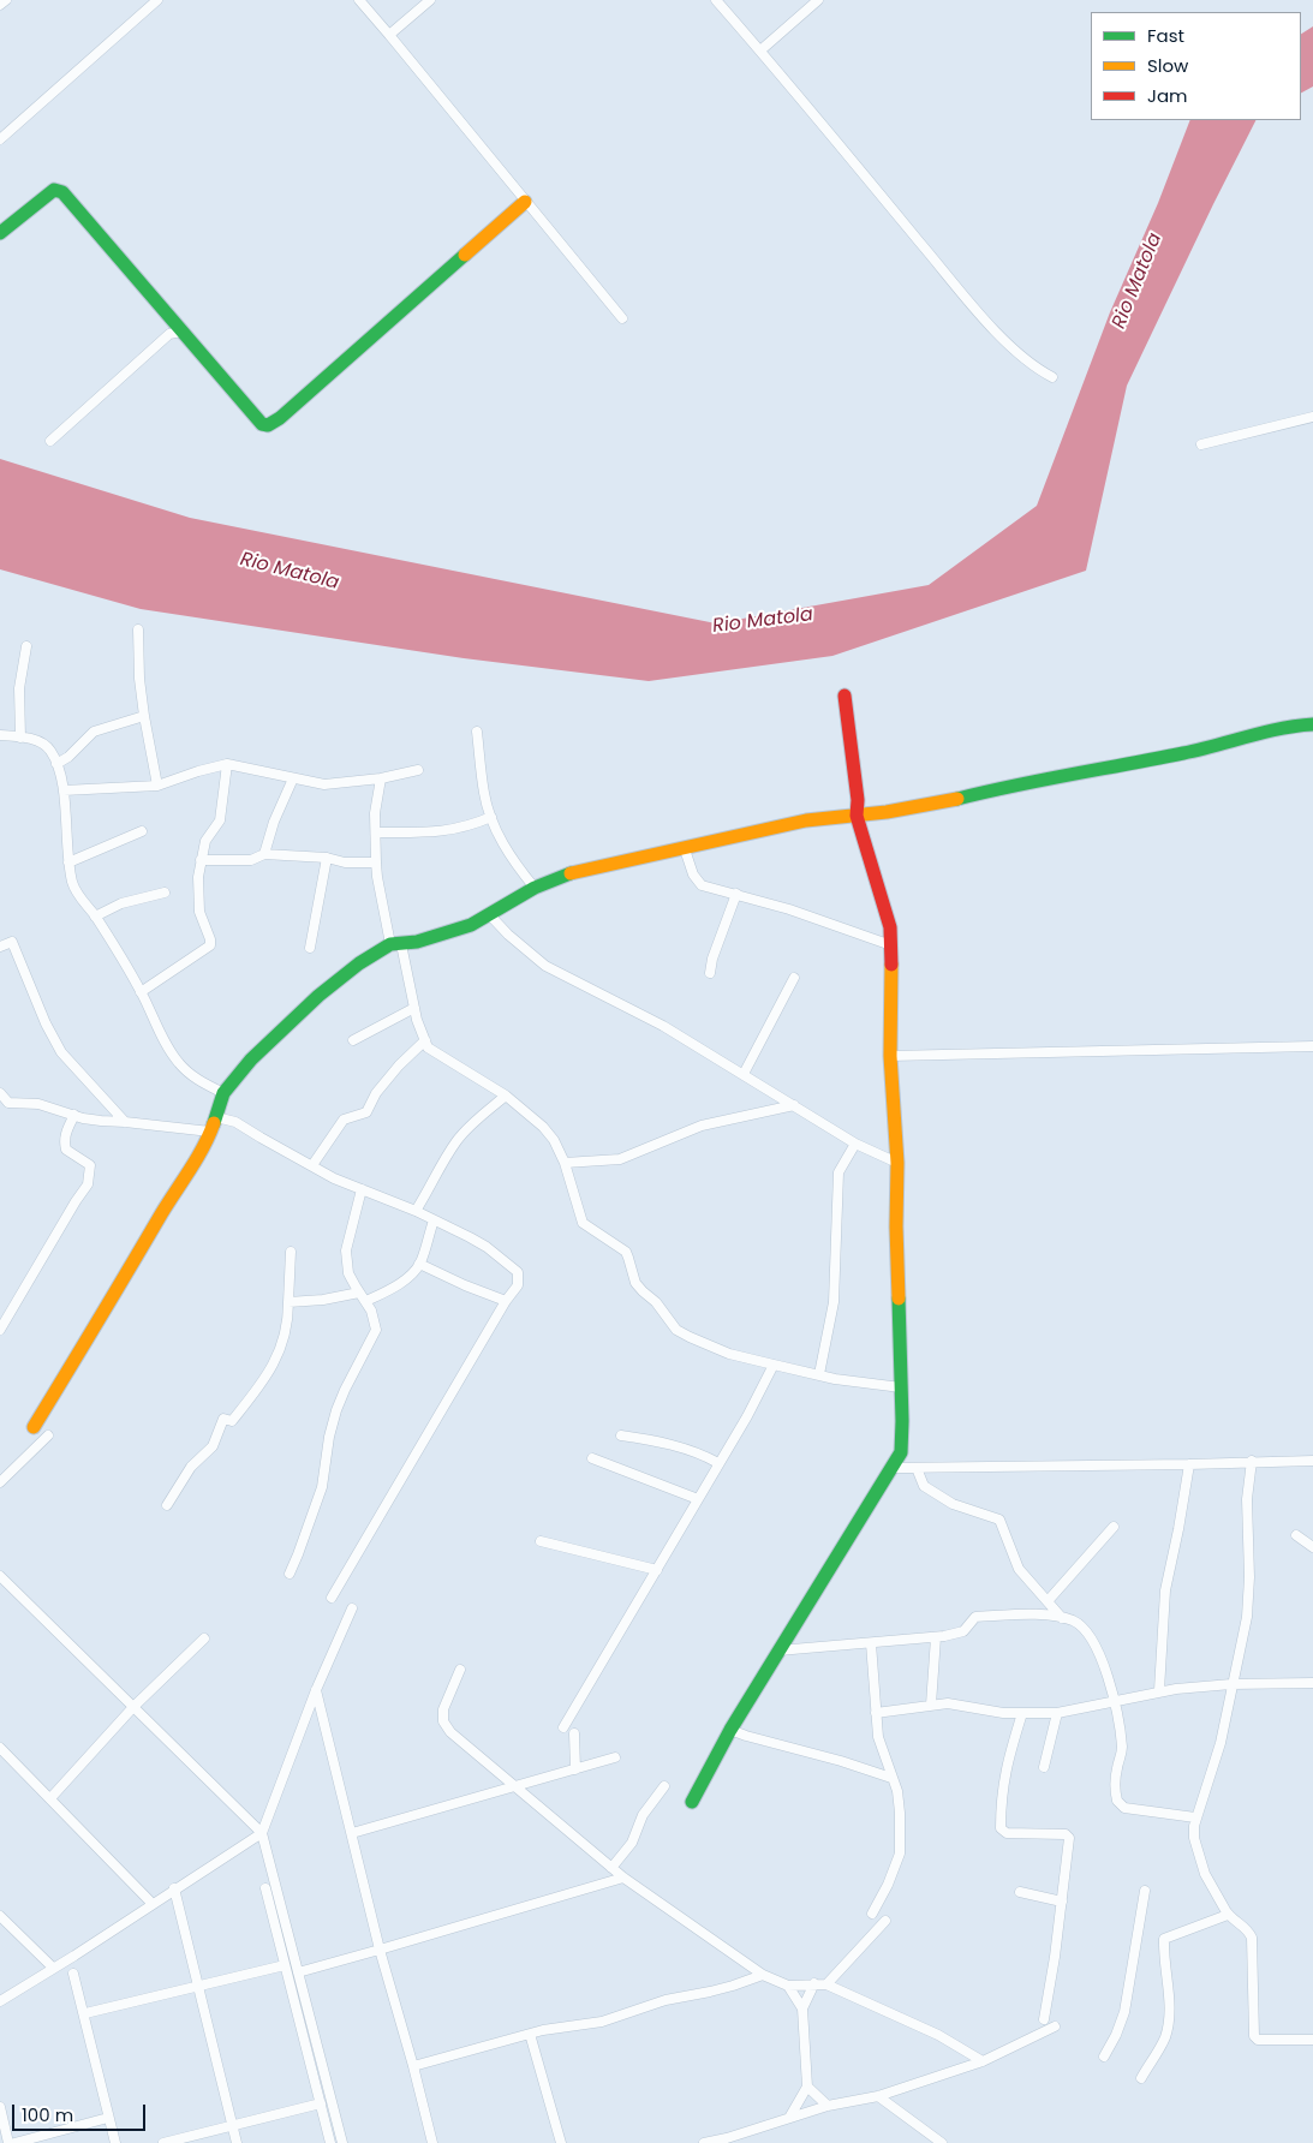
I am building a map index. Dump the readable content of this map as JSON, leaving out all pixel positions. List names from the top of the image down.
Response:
{
  "water": ["Rio Matola"],
  "legend": ["Fast", "Slow", "Jam"],
  "scale_bar": "100 m"
}
